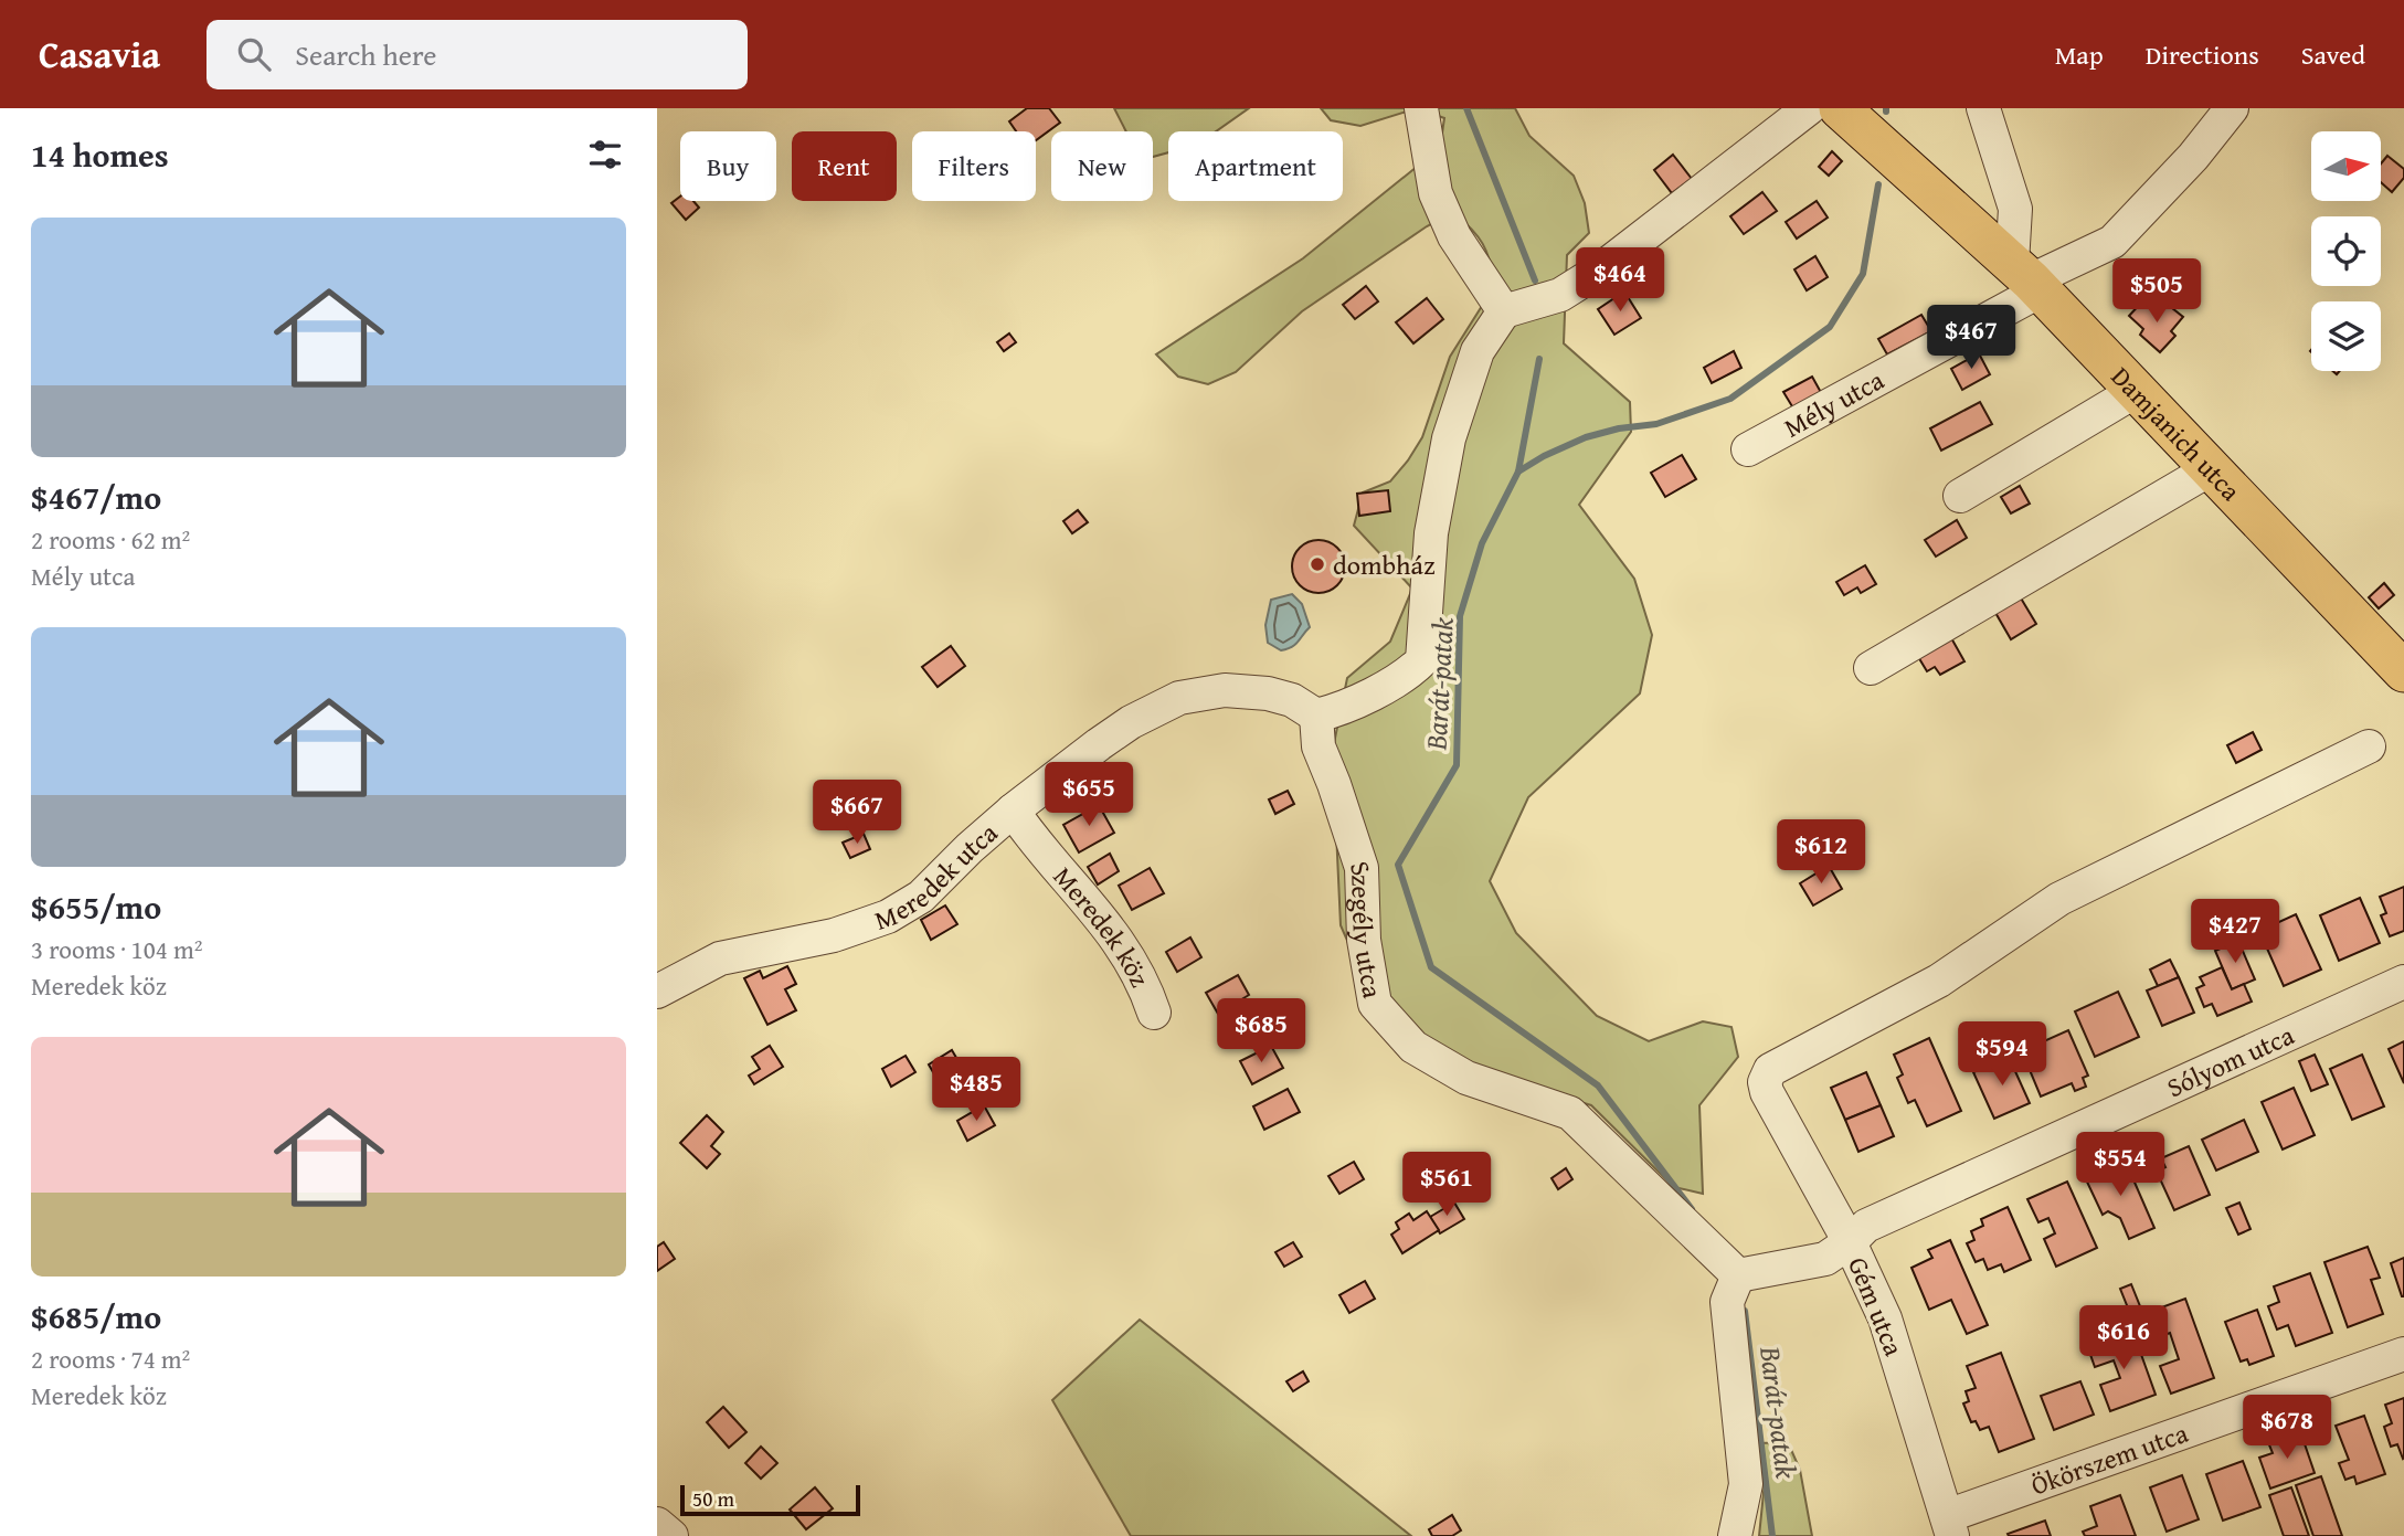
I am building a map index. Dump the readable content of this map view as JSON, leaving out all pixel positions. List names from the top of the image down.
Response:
{
  "streets": {
    "main road": ["Damjanich utca"],
    "street": [
      "Mély utca",
      "Meredek utca",
      "Meredek köz",
      "Szegély utca",
      "Sólyom utca",
      "Gém utca",
      "Ökörszem utca"
    ]
  },
  "crossings": [
    ["Mély utca", "Damjanich utca"],
    ["Meredek utca", "Meredek köz"],
    ["Meredek utca", "Szegély utca"],
    ["Szegély utca", "Sólyom utca"],
    ["Sólyom utca", "Gém utca"],
    ["Gém utca", "Ökörszem utca"]
  ],
  "water": ["Barát-patak"],
  "places": ["dombház"],
  "scale_bar": "50 m",
  "north": "right",
  "page": {
    "header": "Casavia",
    "search": "Search here",
    "nav": ["Map", "Directions", "Saved"],
    "heading": "14 homes",
    "chip": [
      "Buy",
      "Rent",
      "Filters",
      "New",
      "Apartment"
    ],
    "list": [
      {
        "name": "$467/mo",
        "note": "2 rooms · 62 m² · Mély utca"
      },
      {
        "name": "$655/mo",
        "note": "3 rooms · 104 m² · Meredek köz"
      },
      {
        "name": "$685/mo",
        "note": "2 rooms · 74 m² · Meredek köz"
      }
    ],
    "price": [
      "$464",
      "$505",
      "$467",
      "$655",
      "$667",
      "$612",
      "$427",
      "$685",
      "$594",
      "$485",
      "$554",
      "$561",
      "$616",
      "$678"
    ],
    "scale": "50 m"
  }
}
